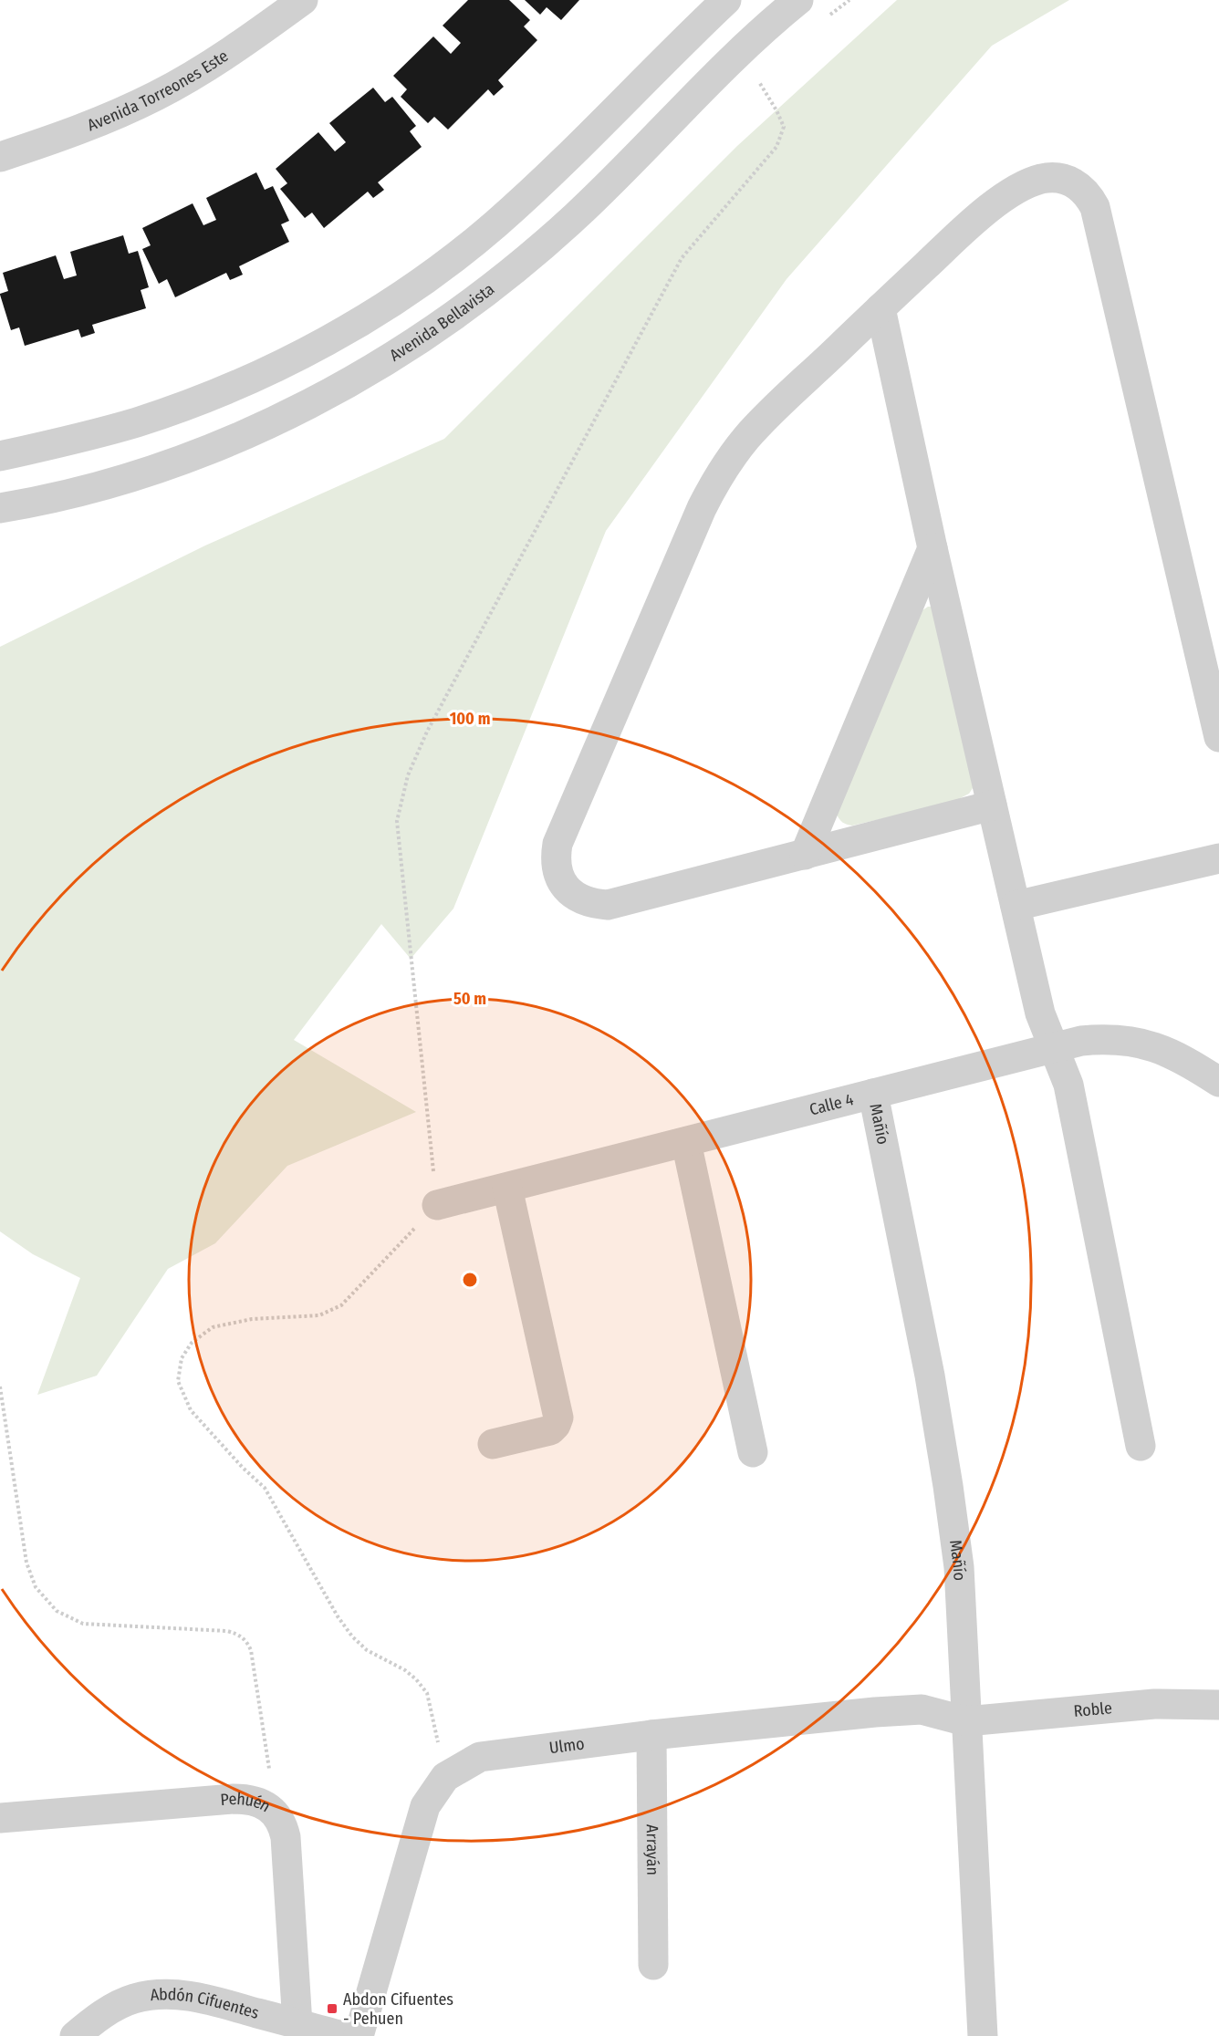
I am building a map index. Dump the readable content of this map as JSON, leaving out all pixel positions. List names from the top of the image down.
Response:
{
  "streets": {
    "street": [
      "Avenida Torreones Este",
      "Avenida Bellavista",
      "Calle 4",
      "Mañío",
      "Roble",
      "Ulmo",
      "Pehuén",
      "Arrayán",
      "Abdón Cifuentes"
    ]
  },
  "crossings": [
    ["Calle 4", "Mañío"],
    ["Mañío", "Roble"],
    ["Mañío", "Ulmo"],
    ["Roble", "Ulmo"],
    ["Ulmo", "Arrayán"],
    ["Pehuén", "Abdón Cifuentes"]
  ],
  "places": {
    "transit": ["Abdon Cifuentes - Pehuen"]
  },
  "rings": ["100 m", "50 m"]
}
